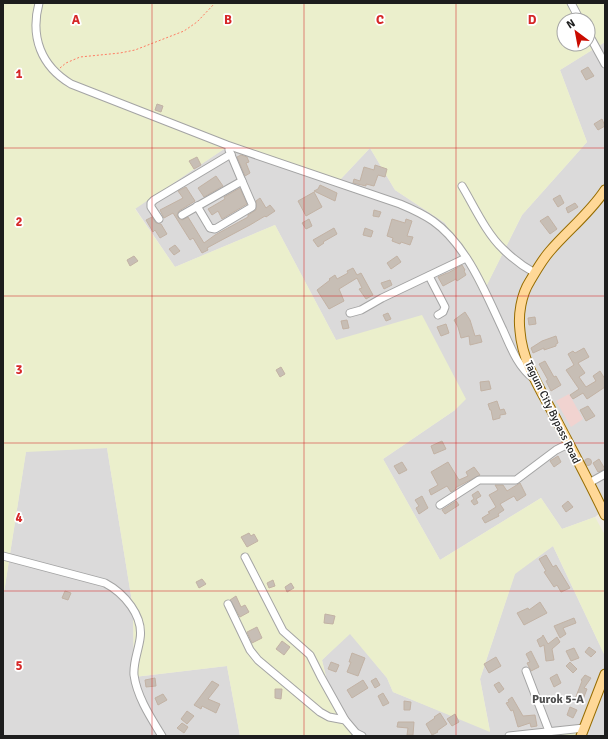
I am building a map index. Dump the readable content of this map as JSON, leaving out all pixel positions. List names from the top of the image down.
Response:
{
  "streets": {
    "main road": ["Tagum City Bypass Road"]
  },
  "districts": ["Purok 5-A"],
  "north": "top left",
  "grid": {
    "columns": [
      "A",
      "B",
      "C",
      "D"
    ],
    "rows": [
      "1",
      "2",
      "3",
      "4",
      "5"
    ]
  }
}
